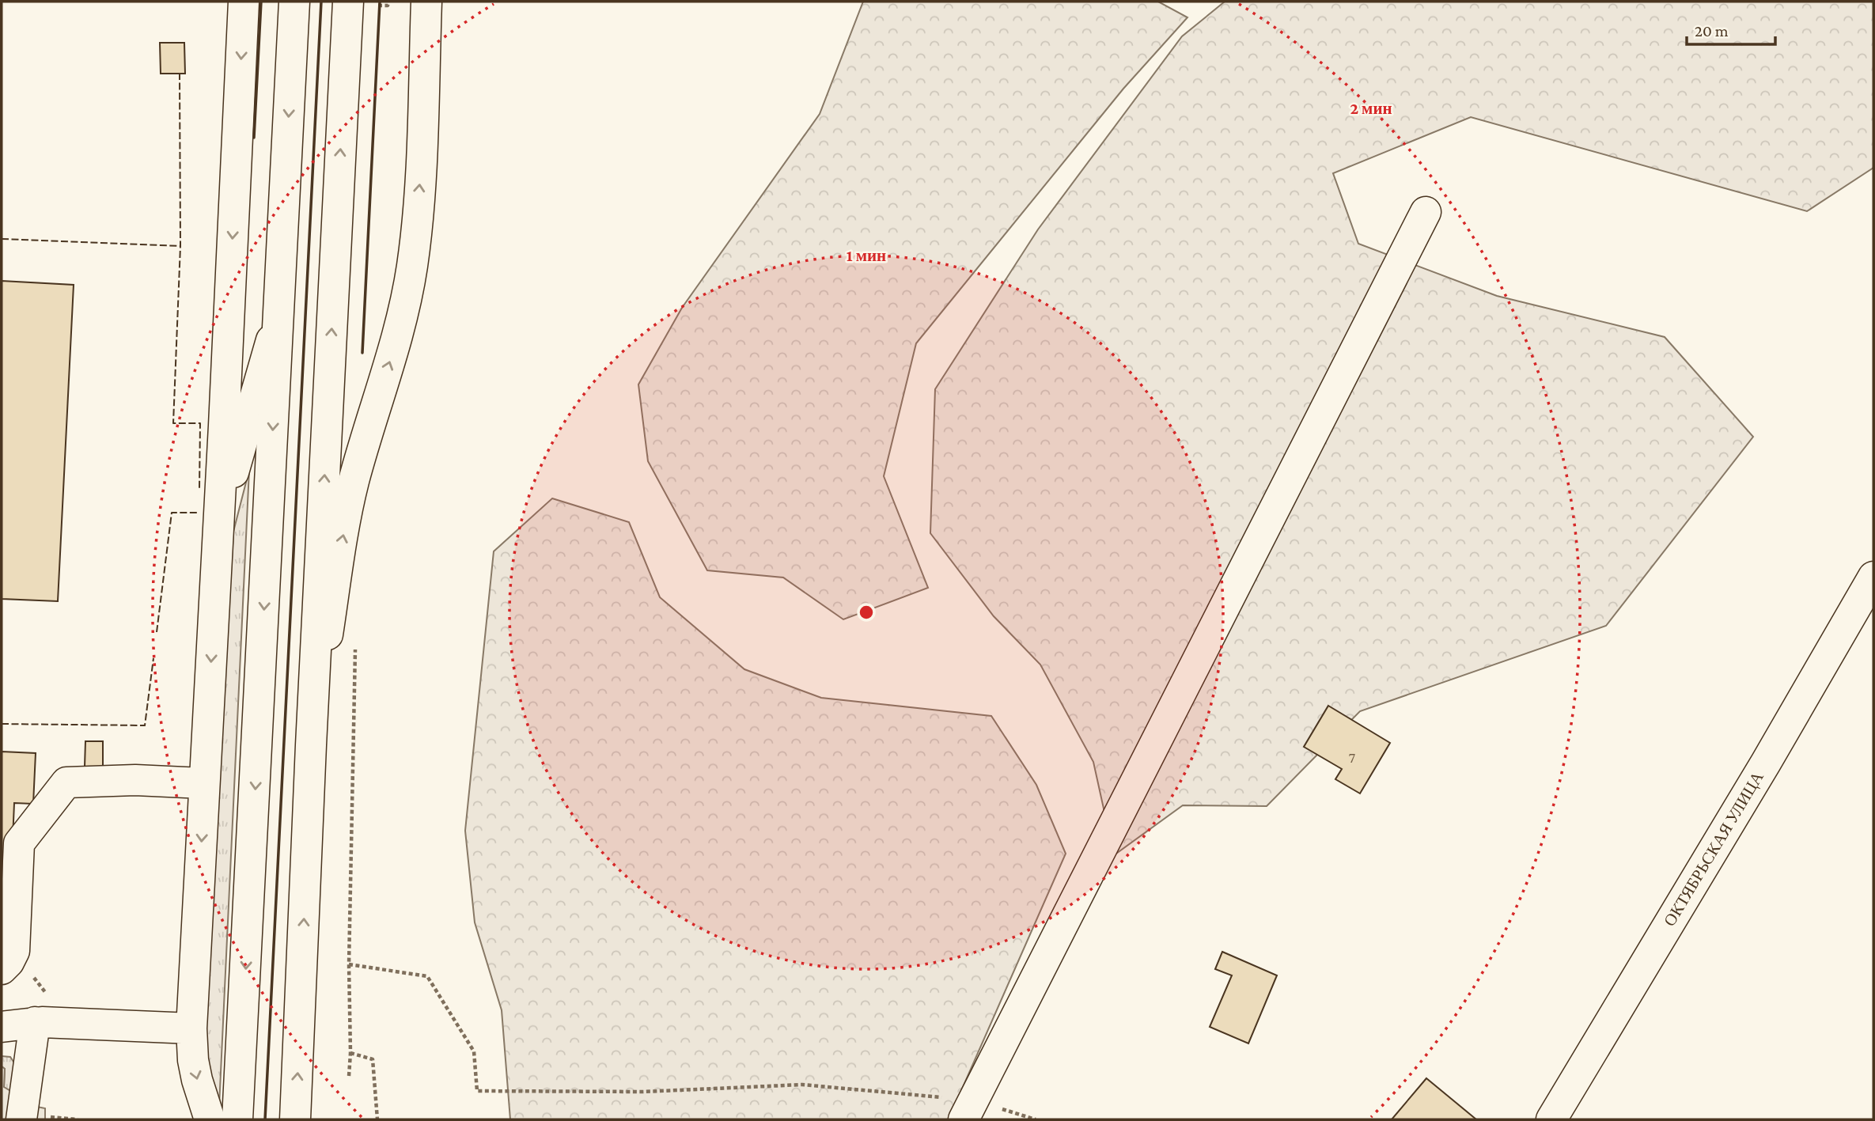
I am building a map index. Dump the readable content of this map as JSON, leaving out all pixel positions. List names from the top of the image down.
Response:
{
  "streets": {
    "main road": ["ОКТЯБРЬСКАЯ УЛИЦА"]
  },
  "house_numbers": ["7"],
  "scale_bar": "20 m",
  "rings": ["2 мин", "1 мин"]
}
